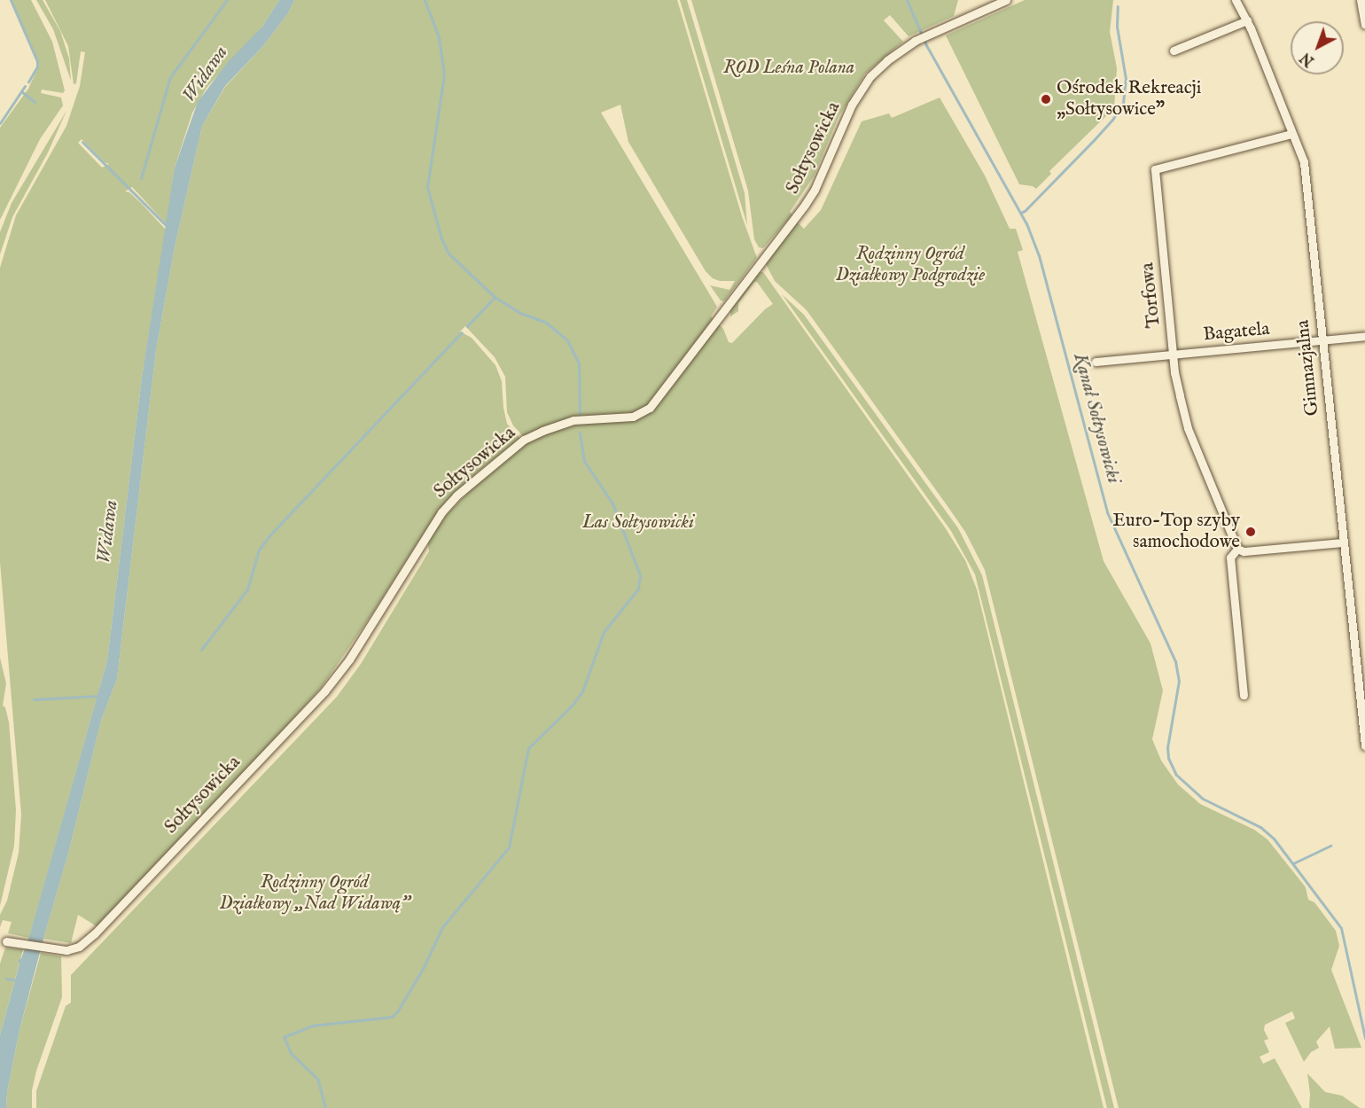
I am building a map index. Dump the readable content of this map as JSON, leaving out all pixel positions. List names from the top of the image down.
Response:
{
  "streets": {
    "street": [
      "Sołtysowicka",
      "Torfowa",
      "Bagatela",
      "Gimnazjalna"
    ]
  },
  "crossings": [
    ["Torfowa", "Bagatela"],
    ["Torfowa", "Gimnazjalna"],
    ["Bagatela", "Gimnazjalna"]
  ],
  "water": ["Widawa", "Kanał Sołtysowicki"],
  "parks": [
    "ROD Leśna Polana",
    "Rodzinny Ogród Działkowy Podgrodzie",
    "Las Sołtysowicki",
    "Rodzinny Ogród Działkowy „Nad Widawą”"
  ],
  "places": ["Ośrodek Rekreacji „Sołtysowice”", "Euro-Top szyby samochodowe"],
  "north": "bottom left"
}
